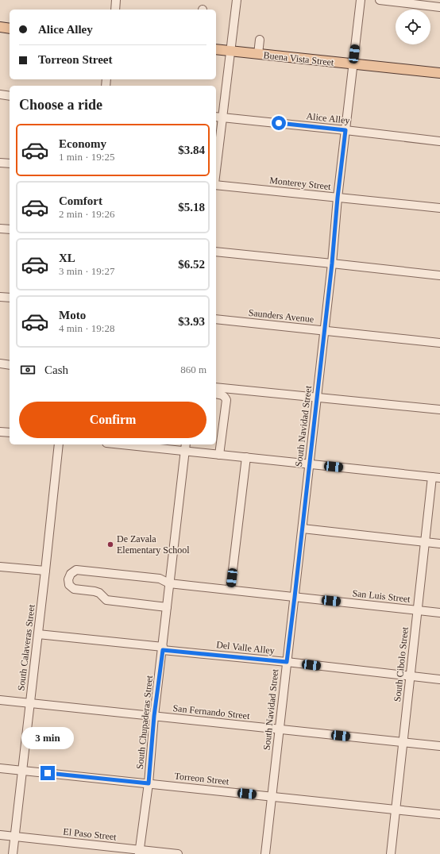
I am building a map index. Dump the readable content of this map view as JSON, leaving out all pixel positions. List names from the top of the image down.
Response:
{
  "streets": {
    "main road": ["Buena Vista Street"],
    "street": [
      "Alice Alley",
      "Monterey Street",
      "Saunders Avenue",
      "South Navidad Street",
      "San Luis Street",
      "South Calaveras Street",
      "Del Valle Alley",
      "South Cibolo Street",
      "San Fernando Street",
      "South Chupaderas Street",
      "Torreon Street",
      "El Paso Street"
    ]
  },
  "crossings": [
    ["Buena Vista Street", "South Navidad Street"],
    ["Alice Alley", "South Navidad Street"],
    ["Monterey Street", "South Navidad Street"],
    ["Saunders Avenue", "South Navidad Street"],
    ["South Navidad Street", "San Luis Street"],
    ["South Navidad Street", "Del Valle Alley"],
    ["South Navidad Street", "San Fernando Street"],
    ["South Navidad Street", "Torreon Street"],
    ["San Luis Street", "South Cibolo Street"],
    ["San Luis Street", "South Chupaderas Street"],
    ["South Calaveras Street", "Del Valle Alley"],
    ["South Calaveras Street", "San Fernando Street"],
    ["South Calaveras Street", "Torreon Street"],
    ["South Calaveras Street", "El Paso Street"],
    ["Del Valle Alley", "South Cibolo Street"],
    ["Del Valle Alley", "South Chupaderas Street"],
    ["South Cibolo Street", "San Fernando Street"],
    ["South Cibolo Street", "Torreon Street"],
    ["San Fernando Street", "South Chupaderas Street"],
    ["South Chupaderas Street", "Torreon Street"],
    ["South Chupaderas Street", "El Paso Street"]
  ],
  "places": ["De Zavala Elementary School"],
  "page": {
    "banner": ["Alice Alley", "Torreon Street"],
    "heading": "Choose a ride",
    "list": [
      {
        "name": "Economy",
        "note": "1 min · 19:25",
        "value": "$3.84"
      },
      {
        "name": "Comfort",
        "note": "2 min · 19:26",
        "value": "$5.18"
      },
      {
        "name": "XL",
        "note": "3 min · 19:27",
        "value": "$6.52"
      },
      {
        "name": "Moto",
        "note": "4 min · 19:28",
        "value": "$3.93"
      }
    ],
    "pay": ["Cash", "860 m"],
    "buttons": "Confirm",
    "bubble": "3 min"
  }
}
